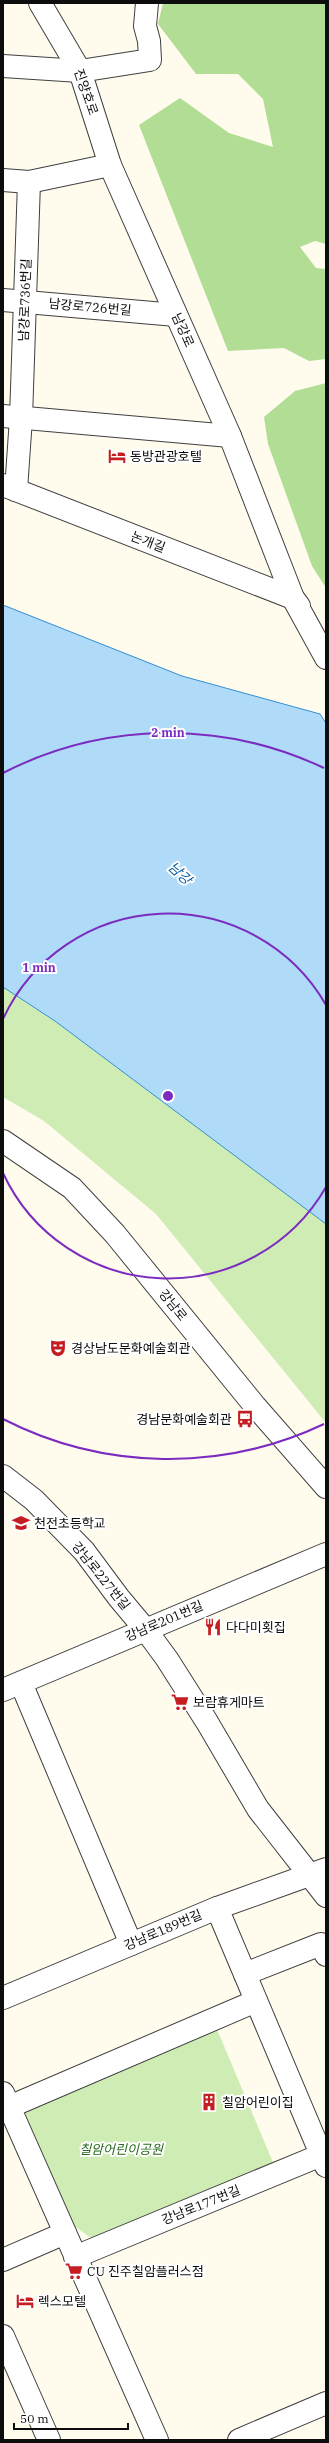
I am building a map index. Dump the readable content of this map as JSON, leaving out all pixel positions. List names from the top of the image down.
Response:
{
  "streets": {
    "street": [
      "진양호로",
      "남강로736번길",
      "남강로726번길",
      "남강로",
      "논개길",
      "강남로",
      "강남로227번길",
      "강남로201번길",
      "강남로189번길",
      "강남로177번길"
    ]
  },
  "crossings": [
    ["진양호로", "남강로"],
    ["남강로736번길", "남강로726번길"],
    ["남강로736번길", "논개길"],
    ["남강로726번길", "남강로"],
    ["남강로", "논개길"],
    ["강남로227번길", "강남로201번길"],
    ["강남로227번길", "강남로189번길"]
  ],
  "water": ["남강"],
  "parks": ["칠암어린이공원"],
  "places": {
    "hotel": ["동방관광호텔", "렉스모텔"],
    "theatre": ["경상남도문화예술회관"],
    "bus stop": ["경남문화예술회관"],
    "school or university": ["천전초등학교"],
    "restaurant": ["다다미횟집"],
    "supermarket": ["보람휴게마트", "CU 진주칠암플러스점"],
    "building": ["칠암어린이집"]
  },
  "scale_bar": "50 m",
  "rings": ["2 min", "1 min"]
}
